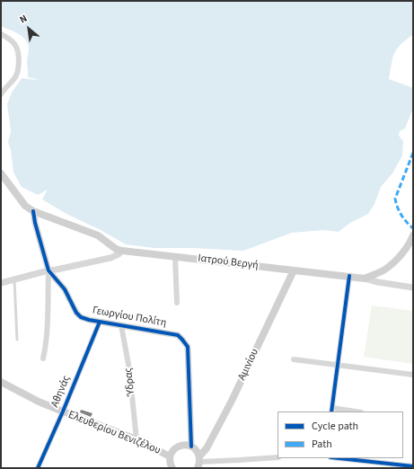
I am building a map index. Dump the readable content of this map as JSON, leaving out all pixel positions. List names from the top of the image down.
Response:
{
  "streets": {
    "main road": ["Ιατρού Βεργή", "Αμινίου", "Ελευθερίου Βενιζέλου"],
    "street": ["Γεωργίου Πολίτη", "Ύδρας", "Αθηνάς"]
  },
  "crossings": [
    ["Ιατρού Βεργή", "Γεωργίου Πολίτη"],
    ["Ιατρού Βεργή", "Αμινίου"],
    ["Γεωργίου Πολίτη", "Ύδρας"],
    ["Γεωργίου Πολίτη", "Αθηνάς"],
    ["Ύδρας", "Ελευθερίου Βενιζέλου"],
    ["Αθηνάς", "Ελευθερίου Βενιζέλου"]
  ],
  "legend": ["Cycle path", "Path"],
  "north": "top left"
}
